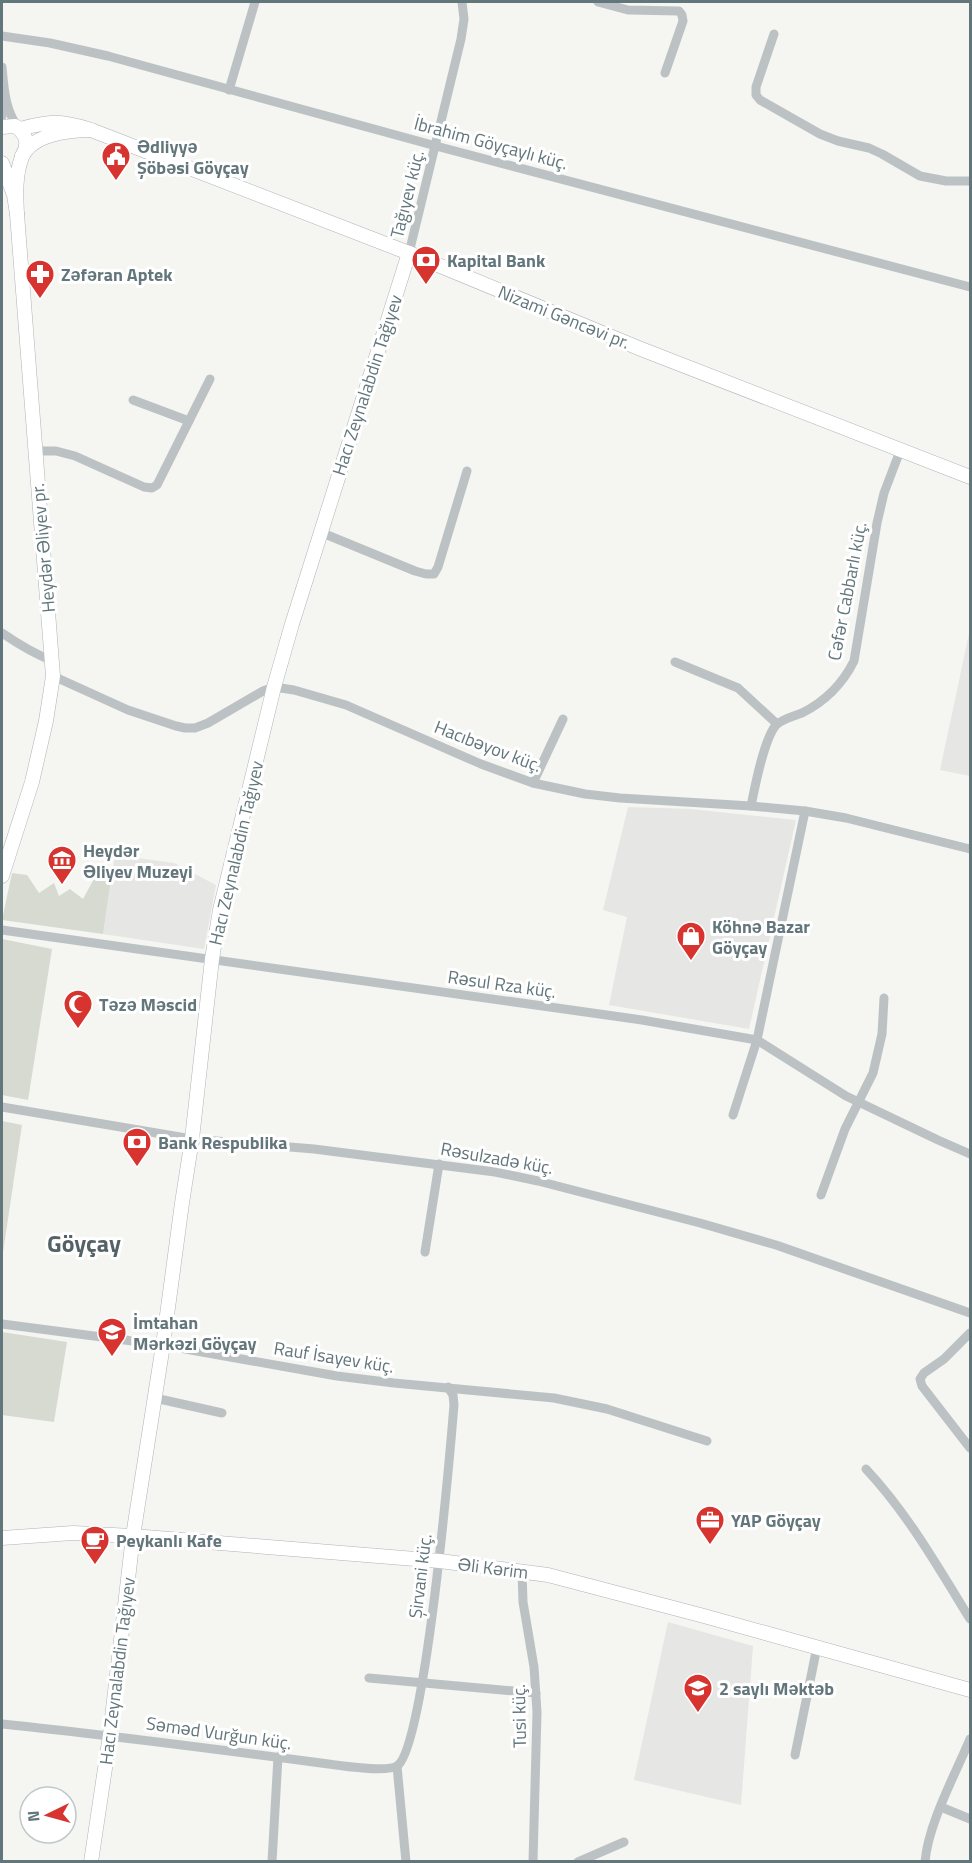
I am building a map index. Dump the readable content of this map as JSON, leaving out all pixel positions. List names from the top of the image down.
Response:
{
  "streets": {
    "main road": [
      "Nizami Gəncəvi pr.",
      "Hacı Zeynalabdin Tağıyev",
      "Heydər Əliyev pr.",
      "Əli Kərim"
    ],
    "street": [
      "İbrahim Göyçaylı küç.",
      "Tağıyev küç.",
      "Cəfər Cabbarlı küç.",
      "Hacıbəyov küç.",
      "Rəsul Rza küç.",
      "Rəsulzadə küç.",
      "Rauf İsayev küç.",
      "Şirvani küç.",
      "Tusi küç.",
      "Səməd Vurğun küç."
    ]
  },
  "crossings": [
    ["İbrahim Göyçaylı küç.", "Tağıyev küç."],
    ["Tağıyev küç.", "Nizami Gəncəvi pr."],
    ["Tağıyev küç.", "Hacı Zeynalabdin Tağıyev"],
    ["Nizami Gəncəvi pr.", "Hacı Zeynalabdin Tağıyev"],
    ["Nizami Gəncəvi pr.", "Cəfər Cabbarlı küç."],
    ["Hacı Zeynalabdin Tağıyev", "Hacıbəyov küç."],
    ["Hacı Zeynalabdin Tağıyev", "Rəsul Rza küç."],
    ["Hacı Zeynalabdin Tağıyev", "Rəsulzadə küç."],
    ["Hacı Zeynalabdin Tağıyev", "Rauf İsayev küç."],
    ["Hacı Zeynalabdin Tağıyev", "Əli Kərim"],
    ["Hacı Zeynalabdin Tağıyev", "Səməd Vurğun küç."],
    ["Rauf İsayev küç.", "Şirvani küç."],
    ["Əli Kərim", "Şirvani küç."],
    ["Əli Kərim", "Tusi küç."],
    ["Şirvani küç.", "Səməd Vurğun küç."]
  ],
  "districts": ["Göyçay"],
  "places": {
    "public building": ["Ədliyyə Şöbəsi Göyçay"],
    "bank": ["Kapital Bank", "Bank Respublika"],
    "pharmacy": ["Zəfəran Aptek"],
    "museum": ["Heydər Əliyev Muzeyi"],
    "shop": ["Köhnə Bazar Göyçay"],
    "mosque": ["Təzə Məscid"],
    "school or university": ["İmtahan Mərkəzi Göyçay", "2 saylı Məktəb"],
    "office": ["YAP Göyçay"],
    "cafe": ["Peykanlı Kafe"]
  },
  "north": "left"
}
